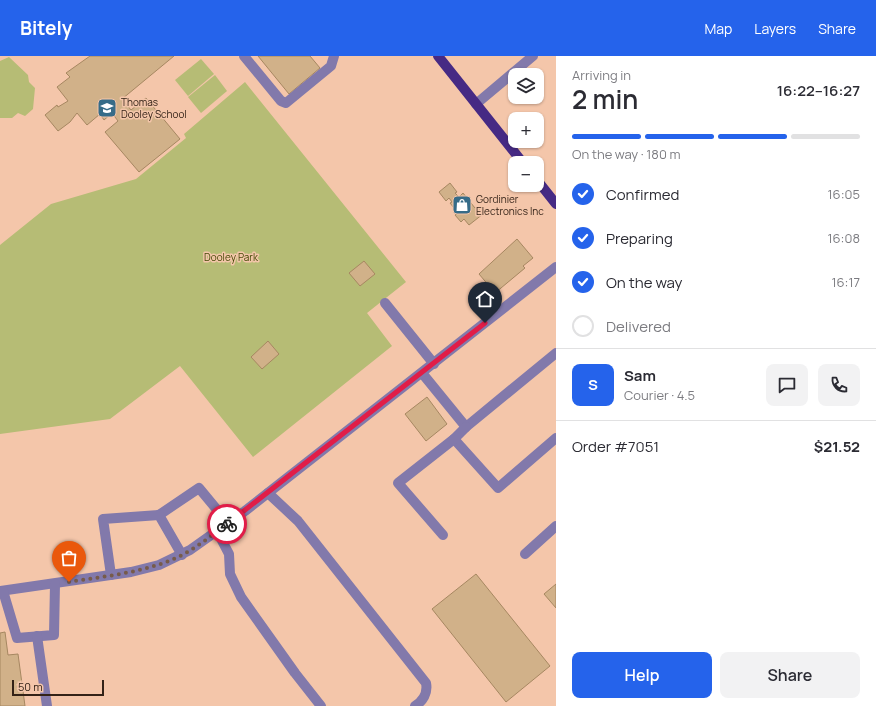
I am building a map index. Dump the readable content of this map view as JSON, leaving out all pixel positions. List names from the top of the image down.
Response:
{
  "parks": ["Dooley Park"],
  "places": {
    "school or university": ["Thomas Dooley School"],
    "shop": ["Gordinier Electronics Inc"]
  },
  "scale_bar": "50 m",
  "page": {
    "header": "Bitely",
    "nav": ["Map", "Layers", "Share"],
    "heading": ["2 min", "Arriving in", "16:22–16:27"],
    "panel": [
      "Sam",
      "Courier · 4.5",
      "Order #7051",
      "$21.52"
    ],
    "map_buttons": ["+", "−"],
    "bar": "On the way · 180 m",
    "list": [
      ["Confirmed", "16:05"],
      ["Preparing", "16:08"],
      ["On the way", "16:17"],
      "Delivered"
    ],
    "round": "S",
    "buttons": ["Help", "Share"],
    "scale": "50 m"
  }
}
